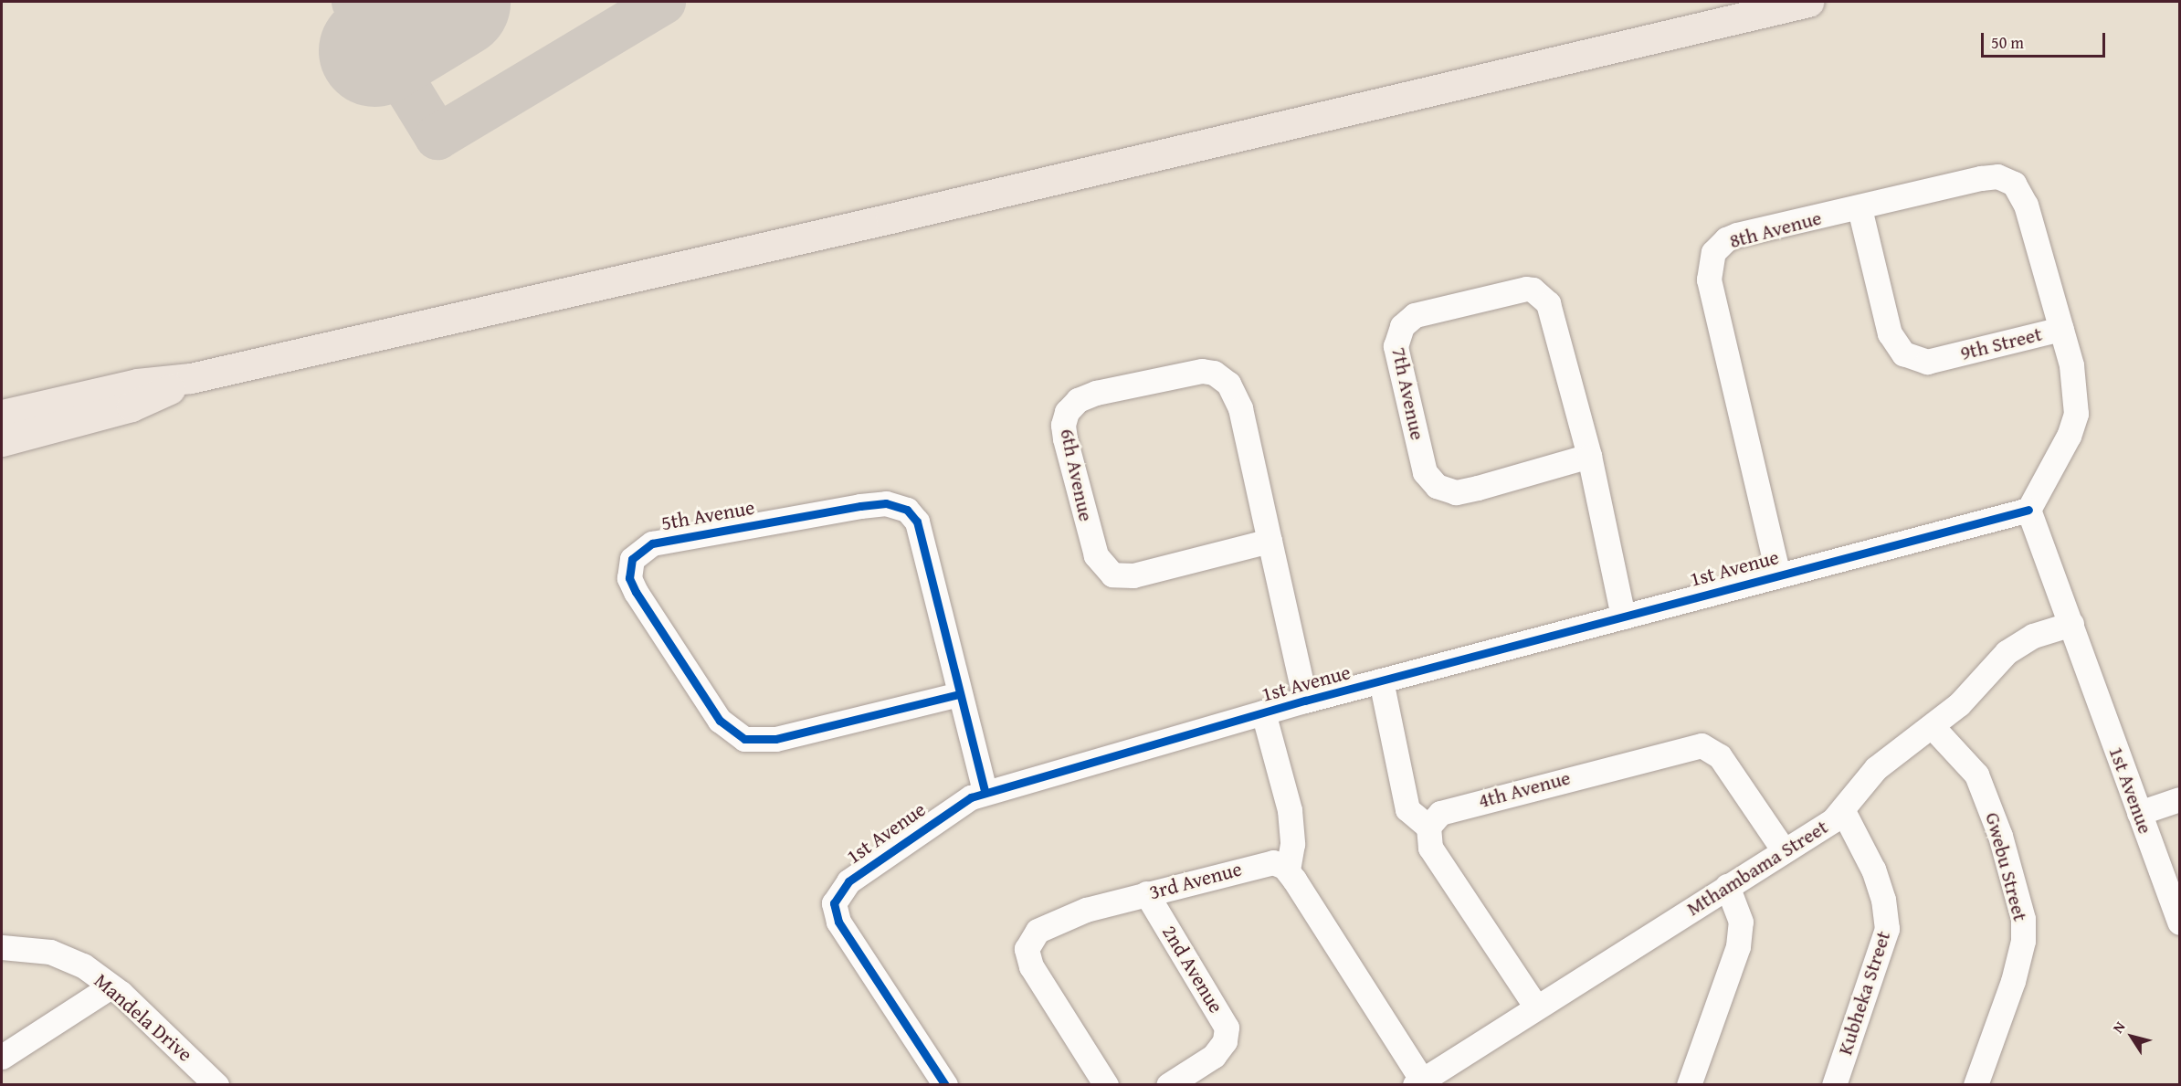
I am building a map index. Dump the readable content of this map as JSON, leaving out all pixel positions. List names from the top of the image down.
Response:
{
  "streets": {
    "street": [
      "8th Avenue",
      "9th Street",
      "7th Avenue",
      "6th Avenue",
      "5th Avenue",
      "1st Avenue",
      "4th Avenue",
      "Gwebu Street",
      "Mthambama Street",
      "3rd Avenue",
      "2nd Avenue",
      "Kubheka Street",
      "Mandela Drive"
    ]
  },
  "crossings": [
    ["8th Avenue", "9th Street"],
    ["8th Avenue", "1st Avenue"],
    ["9th Street", "1st Avenue"],
    ["7th Avenue", "1st Avenue"],
    ["6th Avenue", "1st Avenue"],
    ["5th Avenue", "1st Avenue"],
    ["1st Avenue", "Mthambama Street"],
    ["4th Avenue", "Mthambama Street"],
    ["Gwebu Street", "Mthambama Street"],
    ["Mthambama Street", "Kubheka Street"],
    ["3rd Avenue", "2nd Avenue"]
  ],
  "scale_bar": "50 m",
  "north": "top left"
}
